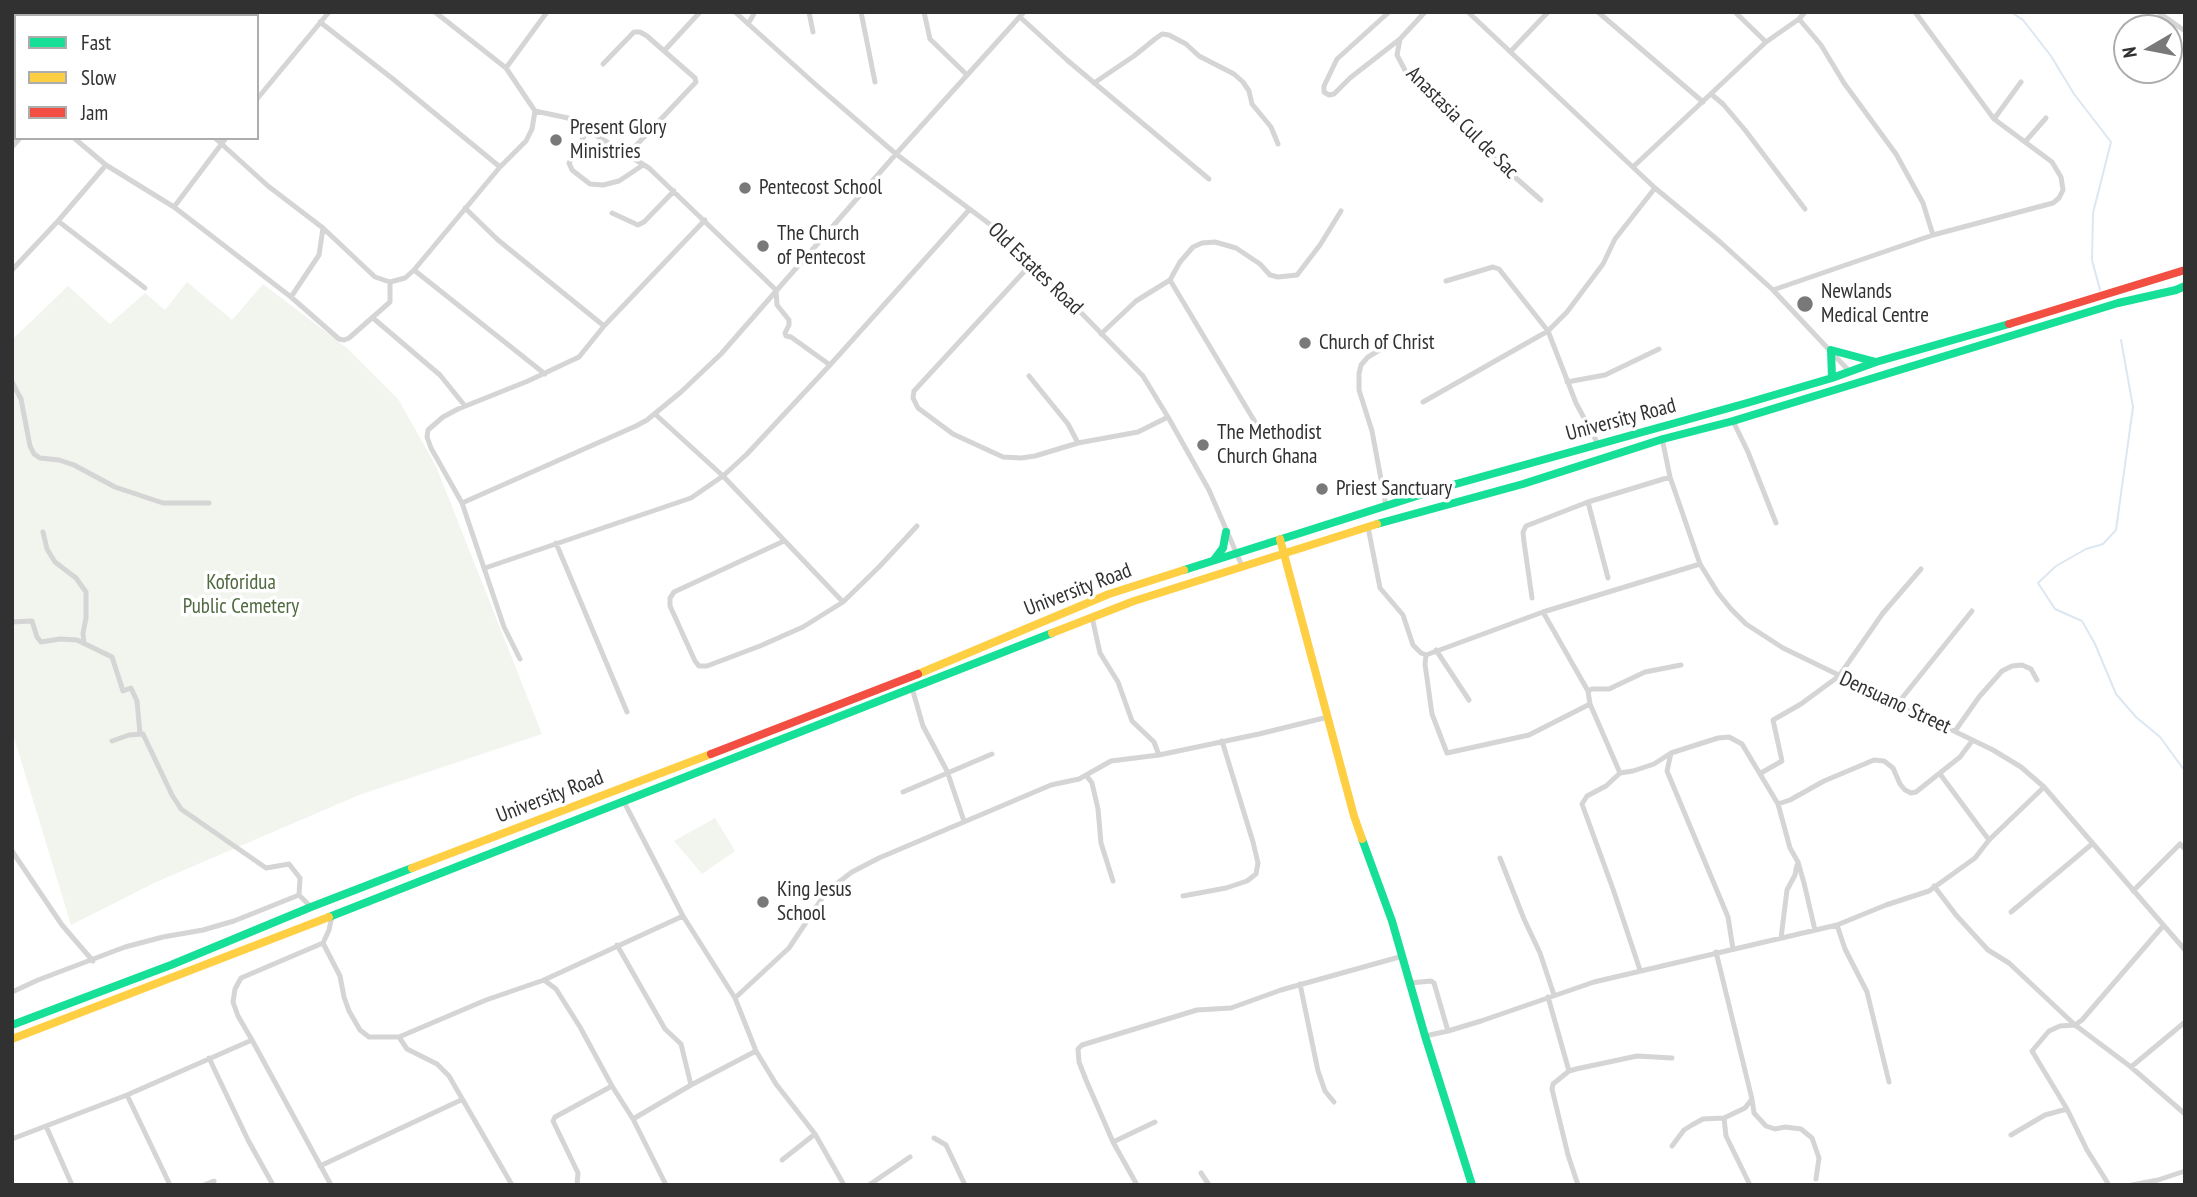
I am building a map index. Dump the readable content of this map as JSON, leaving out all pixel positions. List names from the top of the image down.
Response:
{
  "streets": {
    "main road": ["University Road"],
    "street": ["Anastasia Cul de Sac", "Old Estates Road", "Densuano Street"]
  },
  "crossings": [
    ["Old Estates Road", "University Road"],
    ["University Road", "Densuano Street"]
  ],
  "parks": ["Koforidua Public Cemetery"],
  "places": [
    "Present Glory Ministries",
    "Pentecost School",
    "The Church of Pentecost",
    "Newlands Medical Centre",
    "Church of Christ",
    "The Methodist Church Ghana",
    "Priest Sanctuary",
    "King Jesus School"
  ],
  "legend": ["Fast", "Slow", "Jam"],
  "north": "left"
}
